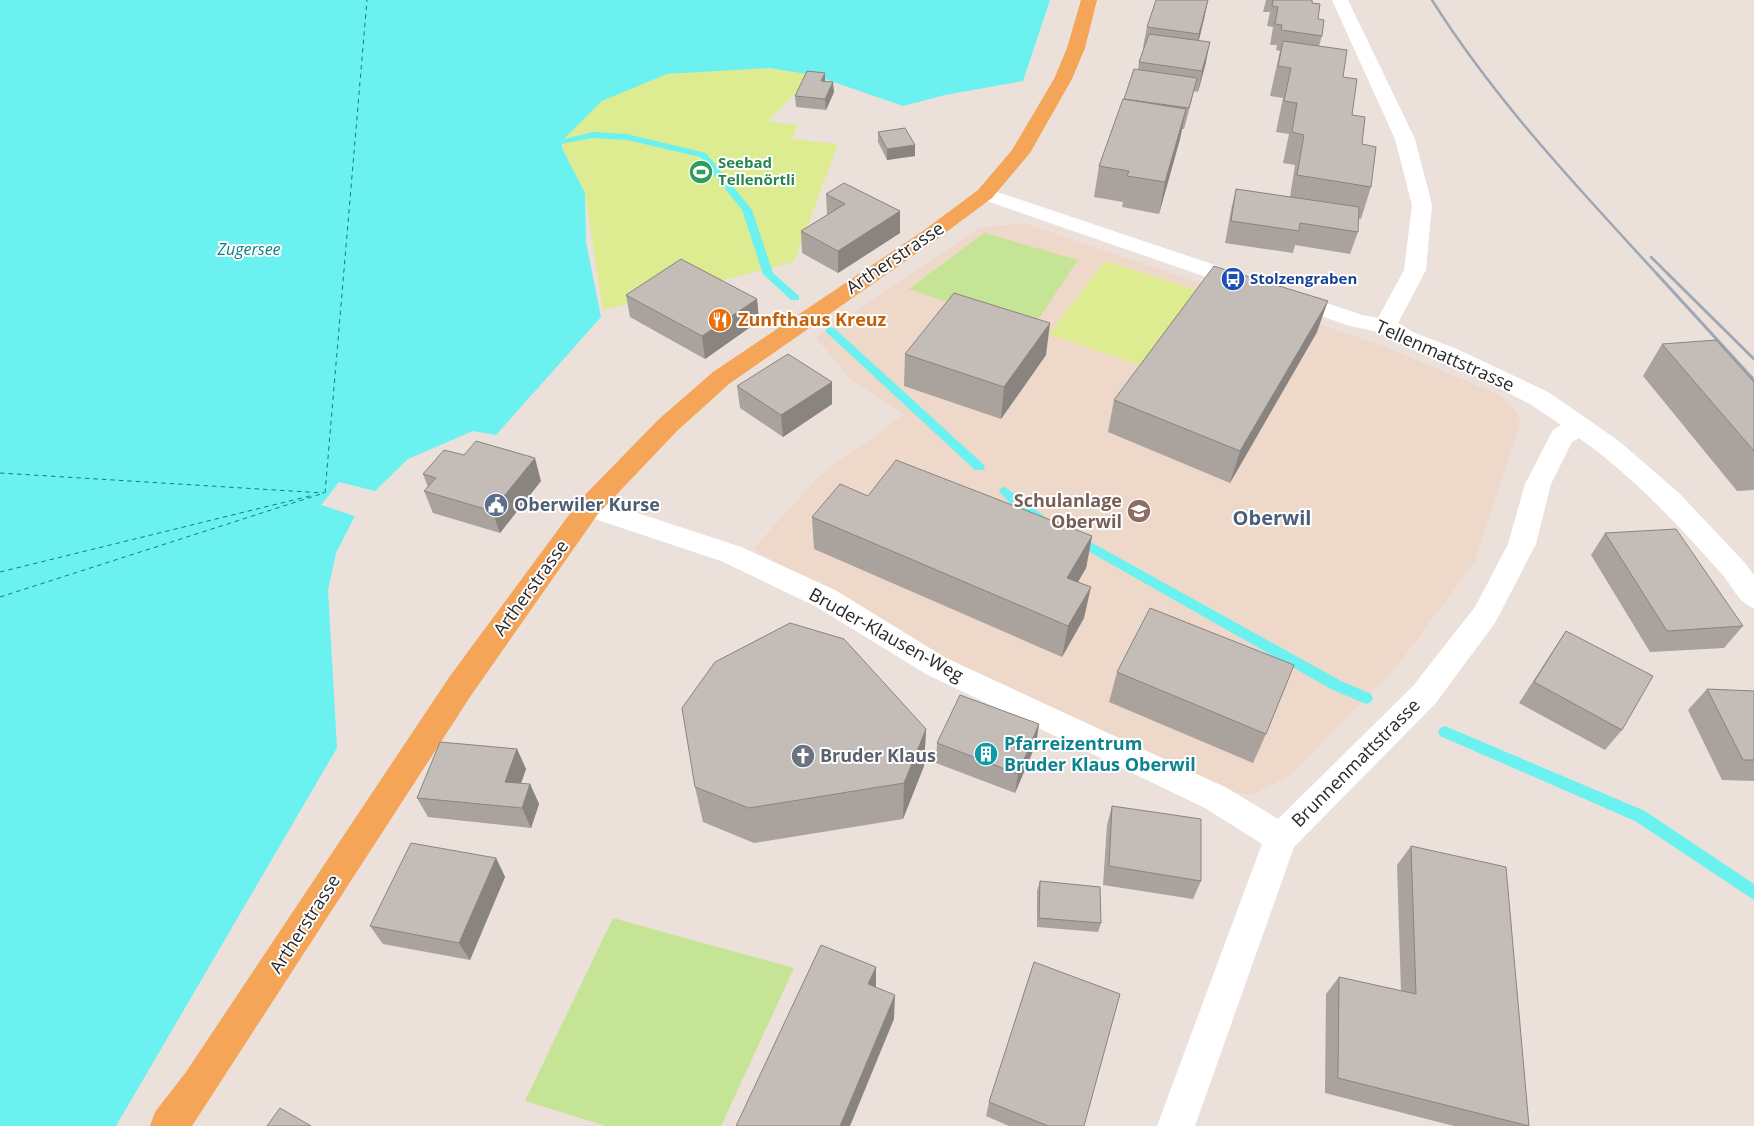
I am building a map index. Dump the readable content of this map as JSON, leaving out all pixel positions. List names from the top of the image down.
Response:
{
  "streets": {
    "main road": ["Artherstrasse"],
    "street": ["Tellenmattstrasse", "Bruder-Klausen-Weg", "Brunnenmattstrasse"]
  },
  "crossings": [
    ["Artherstrasse", "Tellenmattstrasse"],
    ["Artherstrasse", "Bruder-Klausen-Weg"],
    ["Tellenmattstrasse", "Brunnenmattstrasse"],
    ["Bruder-Klausen-Weg", "Brunnenmattstrasse"]
  ],
  "districts": ["Oberwil"],
  "water": ["Zugersee"],
  "places": {
    "sports": ["Seebad Tellenörtli"],
    "bus stop": ["Stolzengraben"],
    "restaurant": ["Zunfthaus Kreuz"],
    "public building": ["Oberwiler Kurse"],
    "school or university": ["Schulanlage Oberwil"],
    "building": ["Pfarreizentrum Bruder Klaus Oberwil"],
    "church": ["Bruder Klaus"]
  }
}
